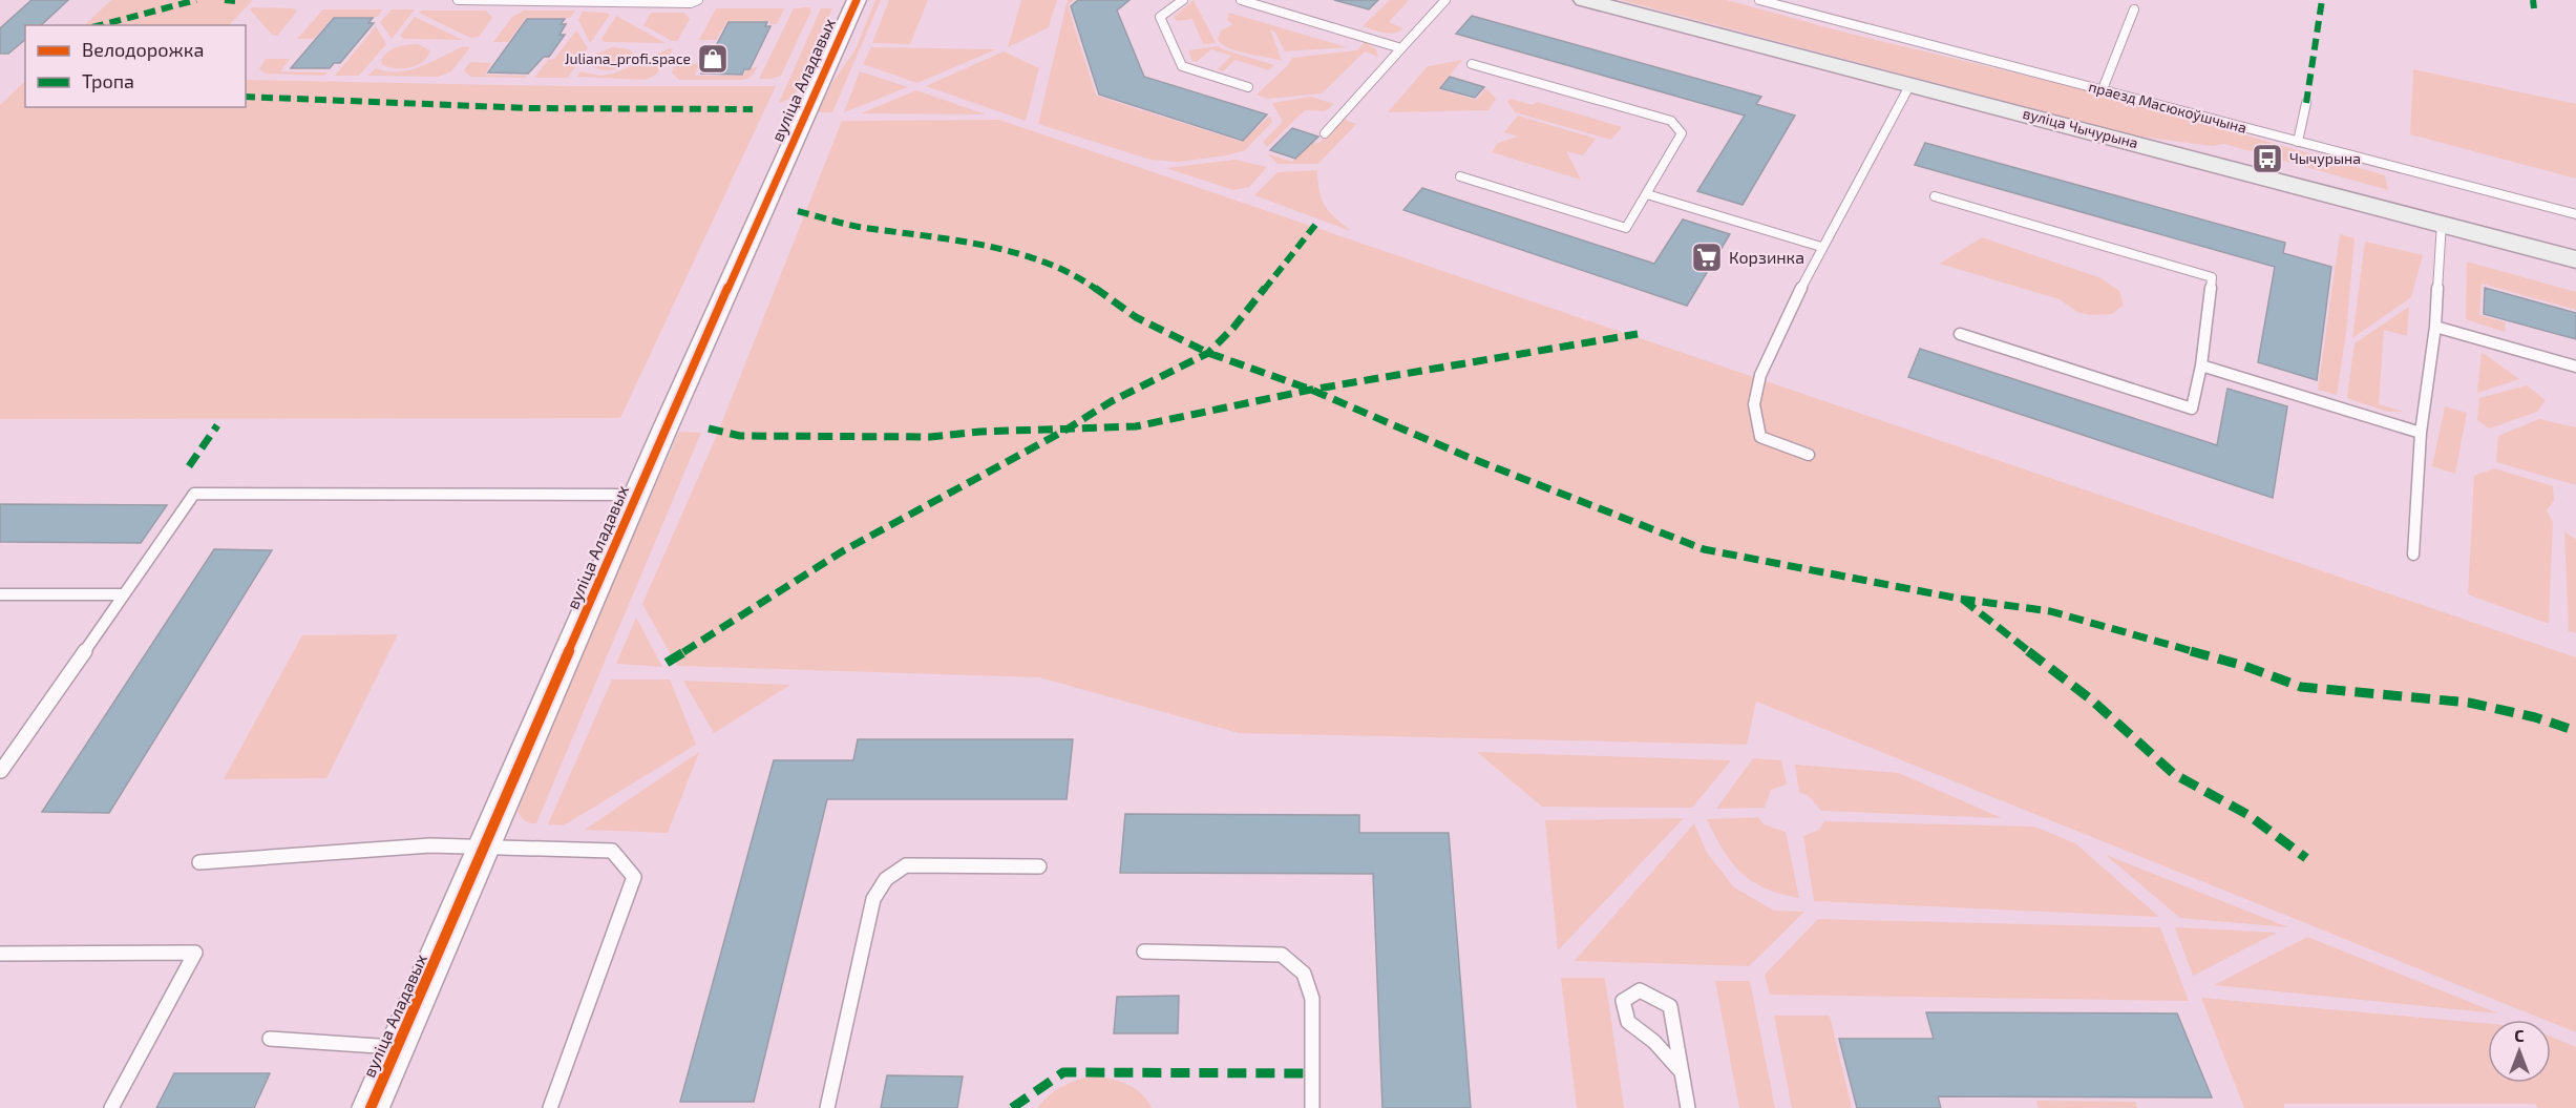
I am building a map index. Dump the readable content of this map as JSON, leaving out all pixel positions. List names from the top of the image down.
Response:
{
  "streets": {
    "main road": ["вуліца Чычурына"],
    "street": ["вуліца Аладавых"],
    "lane": ["праезд Масюкоўшчына"]
  },
  "places": {
    "shop": ["Juliana_profi.space"],
    "bus stop": ["Чычурына"],
    "supermarket": ["Корзинка"]
  },
  "legend": ["Велодорожка", "Тропа"],
  "north": "top"
}
